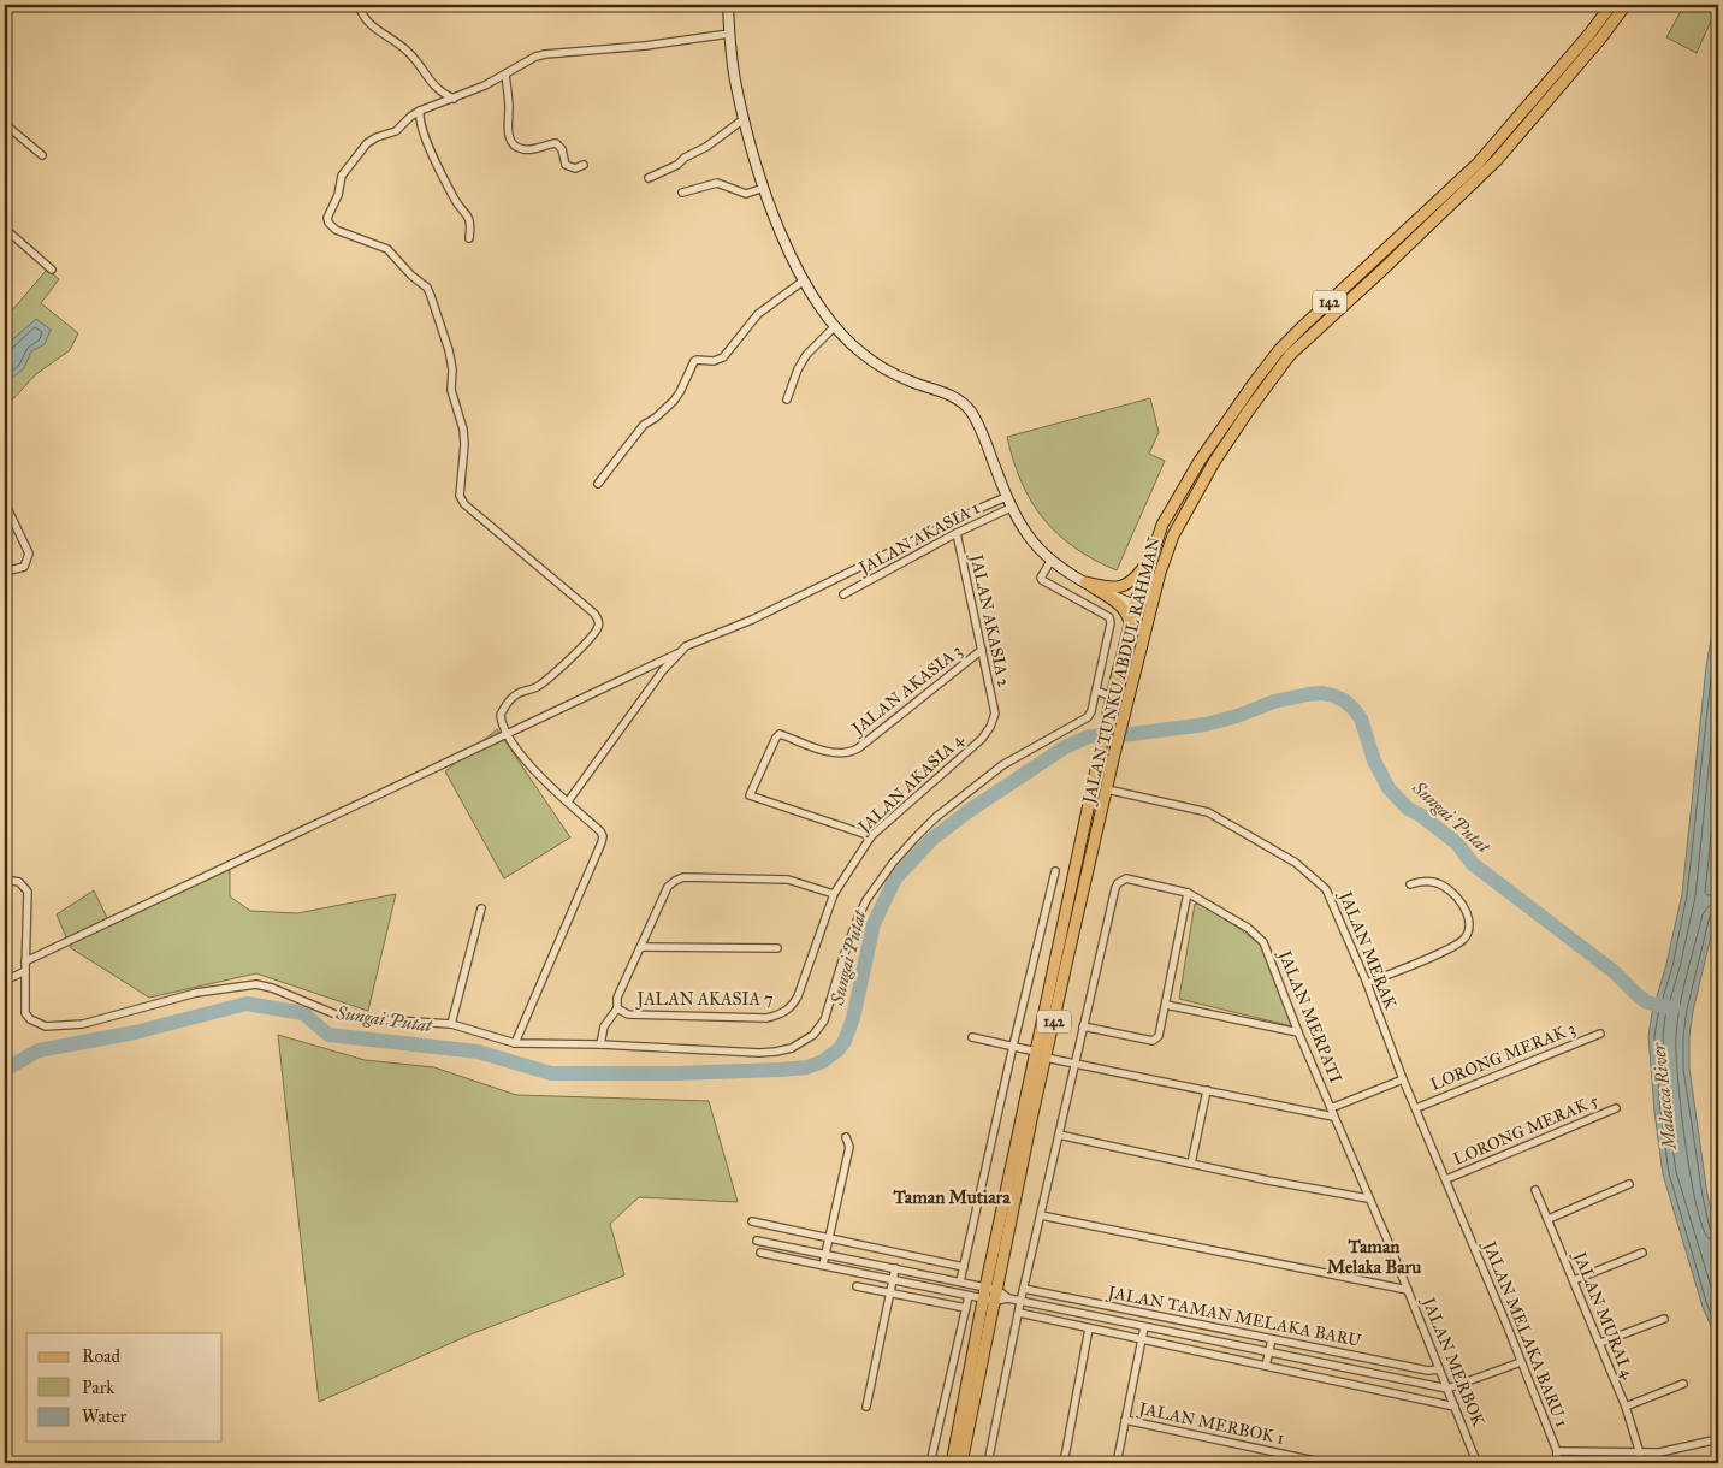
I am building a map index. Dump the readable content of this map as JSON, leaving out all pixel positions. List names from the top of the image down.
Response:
{
  "streets": {
    "main road": ["142", "JALAN TUNKU ABDUL RAHMAN"],
    "street": [
      "JALAN AKASIA 1",
      "JALAN AKASIA 2",
      "JALAN AKASIA 3",
      "JALAN AKASIA 4",
      "JALAN MERAK",
      "JALAN AKASIA 7",
      "JALAN MERPATI",
      "LORONG MERAK 3",
      "LORONG MERAK 5",
      "JALAN MURAI 4",
      "JALAN TAMAN MELAKA BARU",
      "JALAN MELAKA BARU 1",
      "JALAN MERBOK",
      "JALAN MERBOK 1"
    ]
  },
  "crossings": [
    ["JALAN AKASIA 1", "JALAN AKASIA 2"],
    ["JALAN AKASIA 2", "JALAN AKASIA 3"],
    ["JALAN AKASIA 2", "JALAN AKASIA 4"],
    ["JALAN TUNKU ABDUL RAHMAN", "JALAN MERAK"],
    ["JALAN AKASIA 3", "JALAN AKASIA 4"],
    ["JALAN AKASIA 4", "JALAN AKASIA 7"],
    ["JALAN MERAK", "LORONG MERAK 3"],
    ["JALAN MERAK", "LORONG MERAK 5"],
    ["JALAN MERAK", "JALAN MELAKA BARU 1"],
    ["JALAN MERPATI", "JALAN MERBOK"],
    ["JALAN TAMAN MELAKA BARU", "JALAN MERBOK"]
  ],
  "districts": ["Taman Mutiara", "Taman Melaka Baru"],
  "water": ["Sungai Putat", "Malacca River"],
  "legend": ["Road", "Park", "Water"]
}
